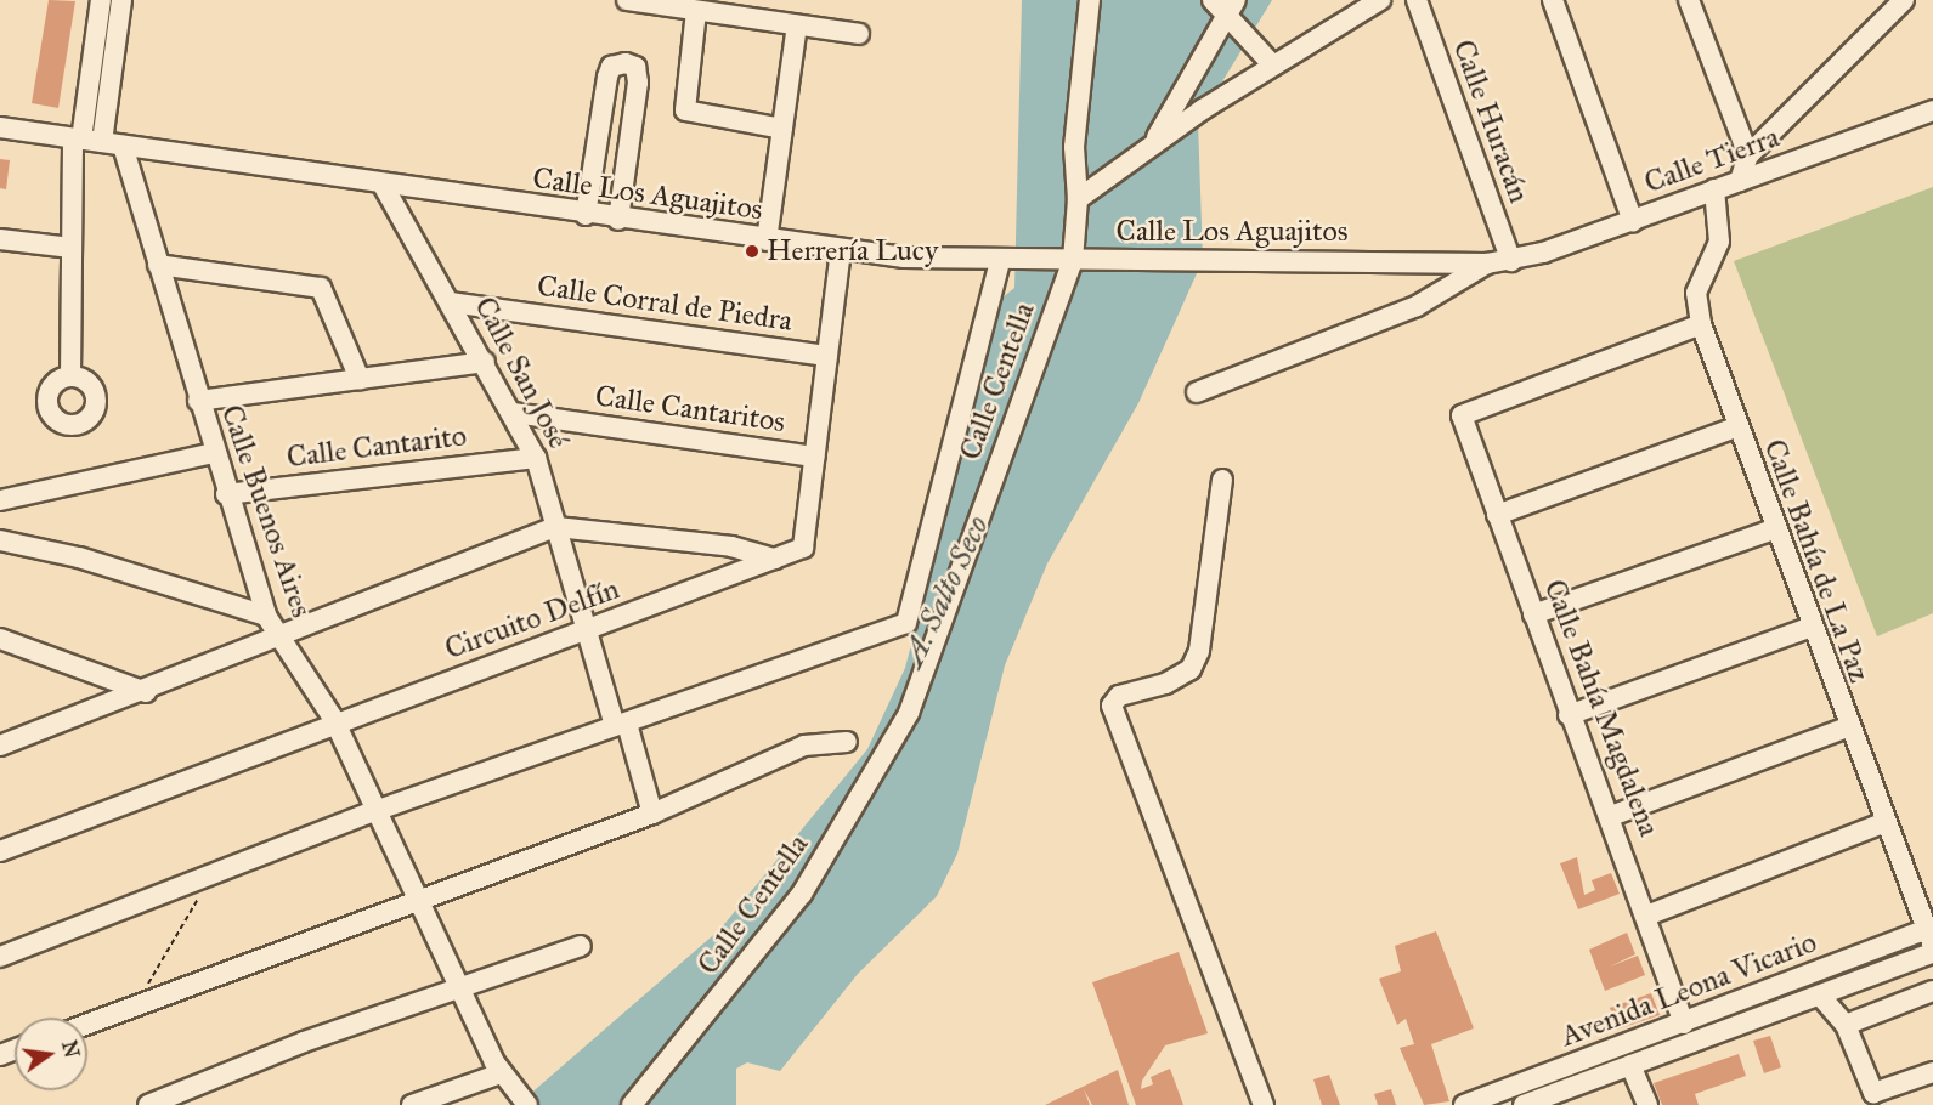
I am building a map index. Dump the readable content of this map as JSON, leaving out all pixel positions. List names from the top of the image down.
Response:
{
  "streets": {
    "street": [
      "Calle Huracán",
      "Calle Tierra",
      "Calle Los Aguajitos",
      "Calle Corral de Piedra",
      "Calle San José",
      "Calle Centella",
      "Calle Cantaritos",
      "Calle Cantarito",
      "Calle Buenos Aires",
      "Calle Bahía de La Paz",
      "Circuito Delfín",
      "Calle Bahía Magdalena",
      "Avenida Leona Vicario"
    ]
  },
  "crossings": [
    ["Calle Huracán", "Calle Tierra"],
    ["Calle Huracán", "Calle Los Aguajitos"],
    ["Calle Tierra", "Calle Los Aguajitos"],
    ["Calle Tierra", "Calle Bahía de La Paz"],
    ["Calle Los Aguajitos", "Calle San José"],
    ["Calle Los Aguajitos", "Calle Centella"],
    ["Calle Los Aguajitos", "Calle Buenos Aires"],
    ["Calle Los Aguajitos", "Circuito Delfín"],
    ["Calle Corral de Piedra", "Calle San José"],
    ["Calle Corral de Piedra", "Circuito Delfín"],
    ["Calle San José", "Calle Cantaritos"],
    ["Calle San José", "Calle Cantarito"],
    ["Calle San José", "Circuito Delfín"],
    ["Calle Cantaritos", "Circuito Delfín"],
    ["Calle Cantarito", "Calle Buenos Aires"],
    ["Calle Buenos Aires", "Circuito Delfín"],
    ["Calle Bahía de La Paz", "Calle Bahía Magdalena"],
    ["Calle Bahía de La Paz", "Avenida Leona Vicario"],
    ["Calle Bahía Magdalena", "Avenida Leona Vicario"]
  ],
  "water": ["A. Salto Seco"],
  "places": ["Herrería Lucy"],
  "north": "right"
}
